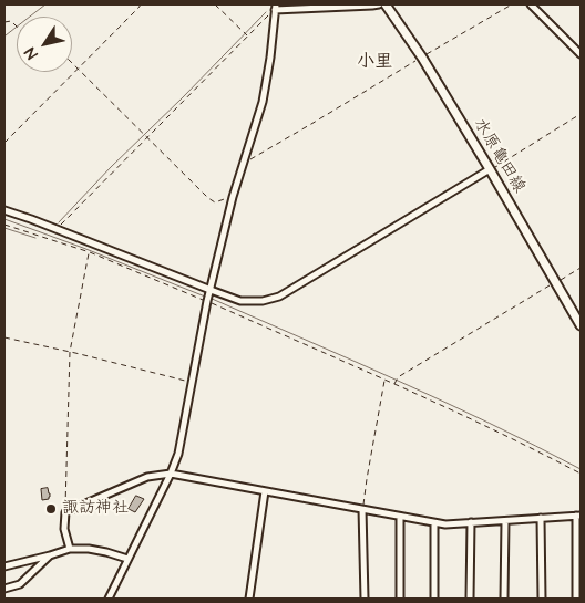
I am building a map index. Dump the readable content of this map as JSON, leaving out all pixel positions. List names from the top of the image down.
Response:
{
  "streets": {
    "main road": ["水原亀田線"]
  },
  "districts": ["小里"],
  "places": ["諏訪神社"],
  "north": "bottom left"
}
